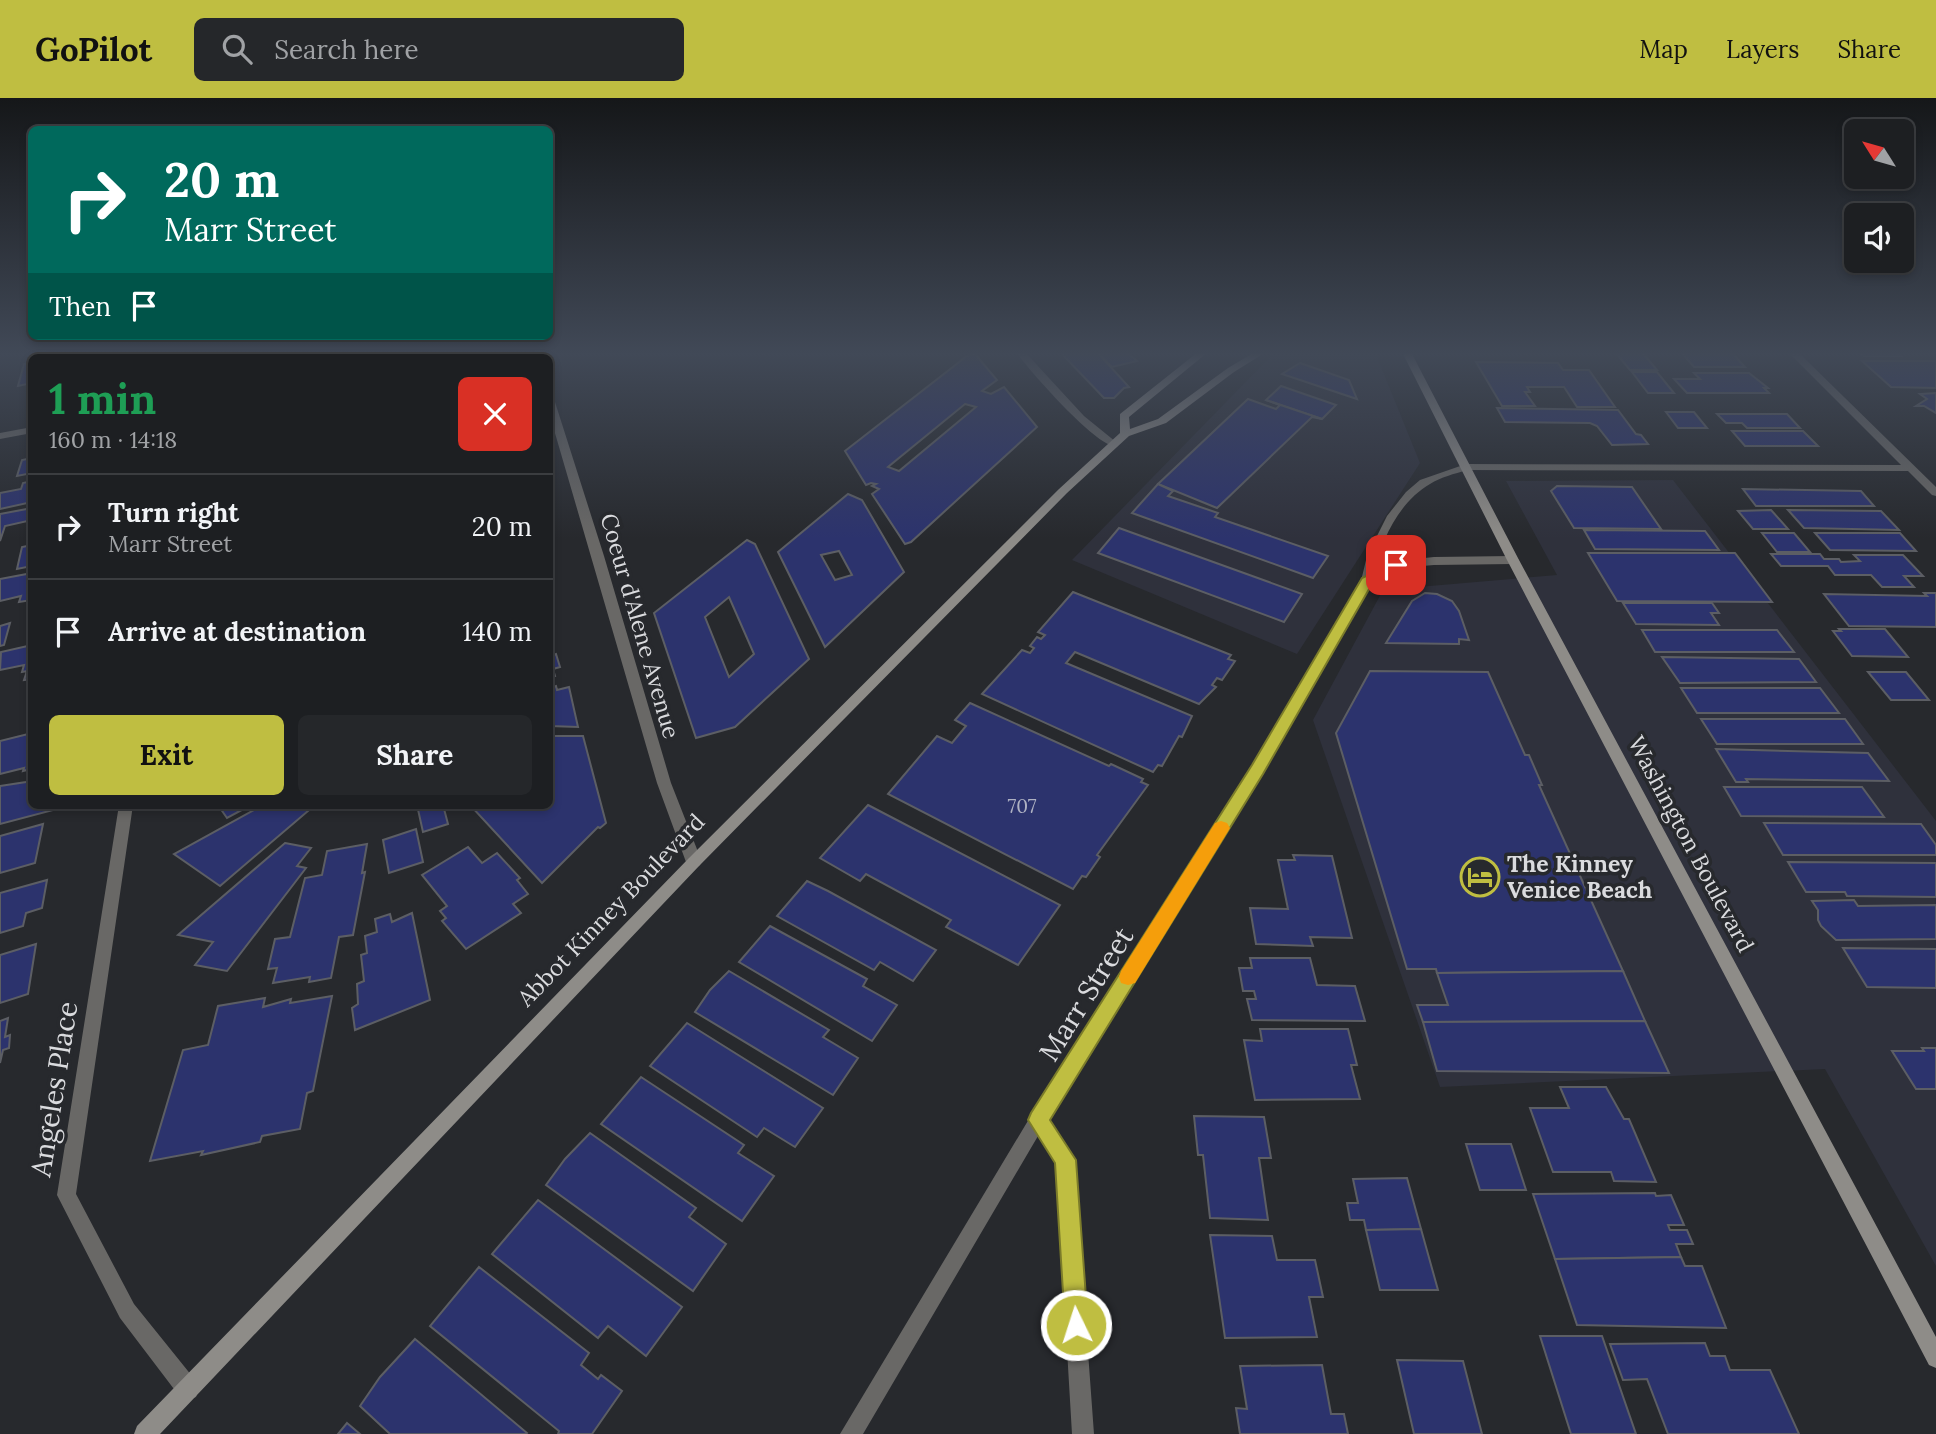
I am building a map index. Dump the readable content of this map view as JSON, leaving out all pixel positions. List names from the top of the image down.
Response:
{
  "streets": {
    "street": [
      "Coeur d'Alene Avenue",
      "Washington Boulevard",
      "Abbot Kinney Boulevard",
      "Marr Street",
      "Angeles Place"
    ]
  },
  "crossings": [
    ["Coeur d'Alene Avenue", "Abbot Kinney Boulevard"],
    ["Washington Boulevard", "Marr Street"],
    ["Abbot Kinney Boulevard", "Angeles Place"]
  ],
  "places": {
    "hotel": ["The Kinney Venice Beach"]
  },
  "house_numbers": ["707"],
  "north": "top left",
  "page": {
    "header": "GoPilot",
    "search": "Search here",
    "nav": ["Map", "Layers", "Share"],
    "turn": ["20 m", "Marr Street"],
    "then": "Then",
    "heading": ["1 min", "160 m · 14:18"],
    "list": [
      {
        "name": "Turn right",
        "note": "Marr Street",
        "value": "20 m"
      },
      {
        "name": "Arrive at destination",
        "value": "140 m"
      }
    ],
    "buttons": ["Exit", "Share"]
  }
}
